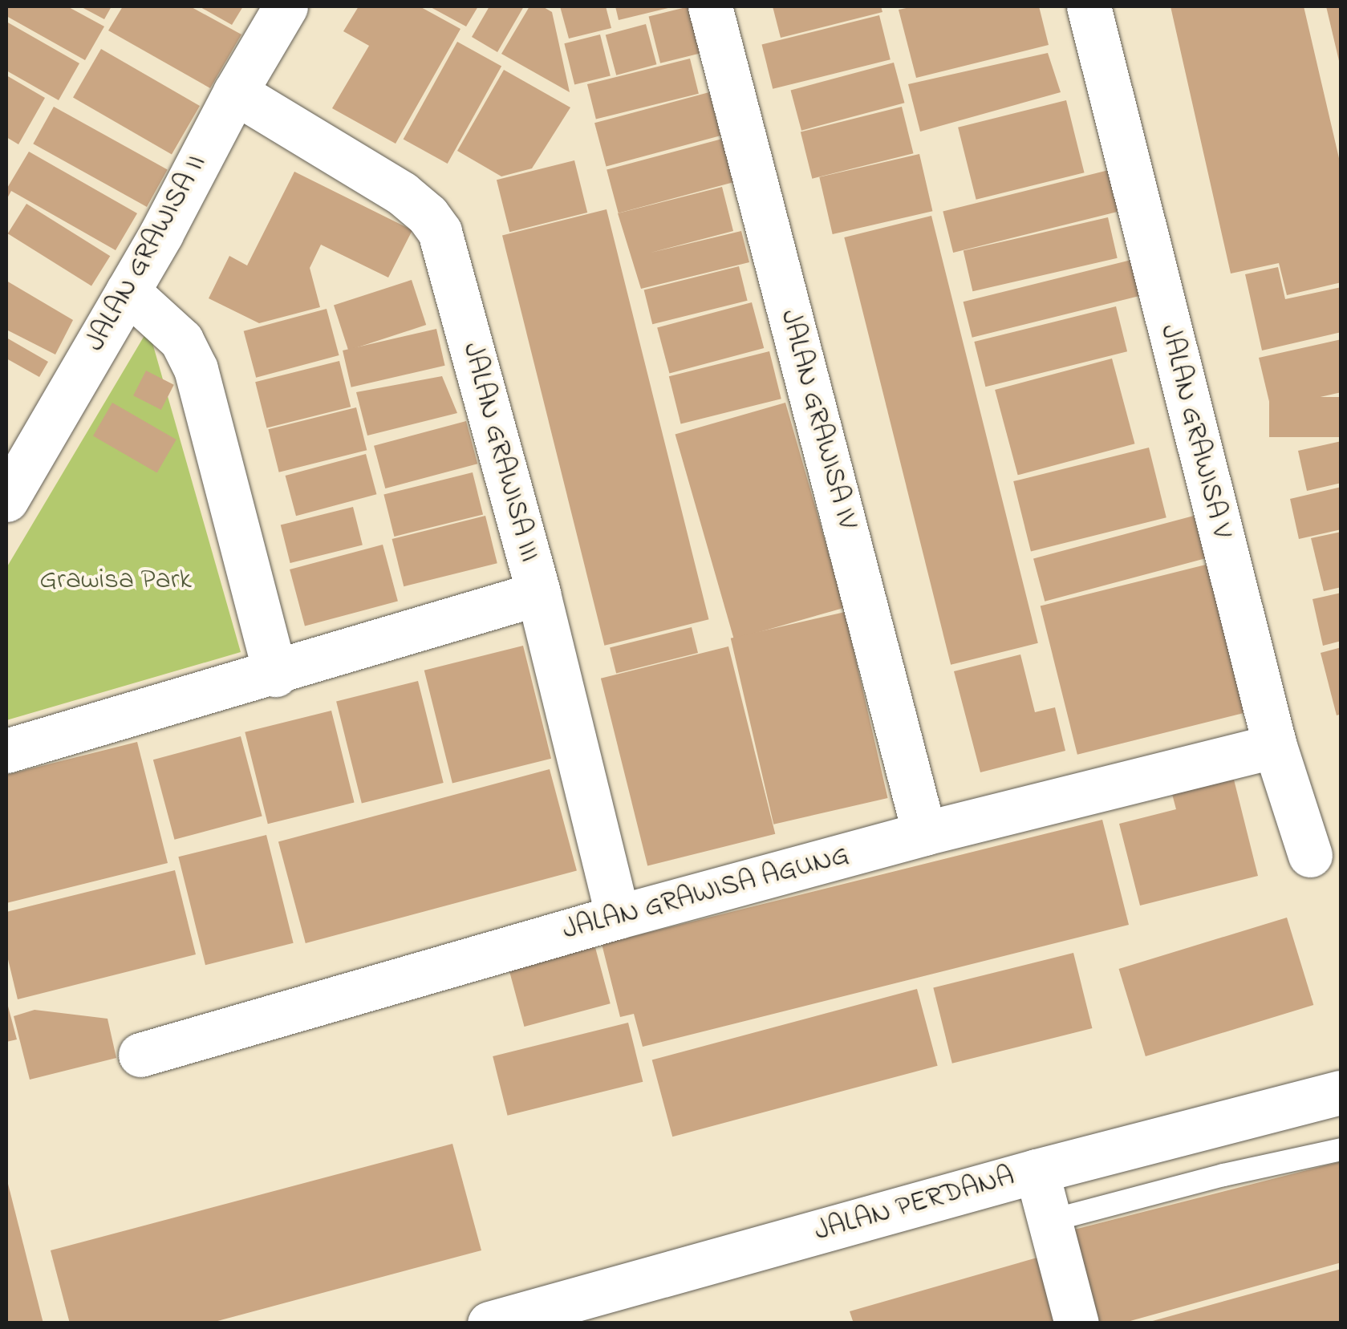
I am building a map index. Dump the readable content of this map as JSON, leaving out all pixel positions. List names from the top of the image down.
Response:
{
  "streets": {
    "street": [
      "JALAN GRAWISA II",
      "JALAN GRAWISA IV",
      "JALAN GRAWISA V",
      "JALAN GRAWISA III",
      "JALAN GRAWISA AGUNG",
      "JALAN PERDANA"
    ]
  },
  "crossings": [
    ["JALAN GRAWISA II", "JALAN GRAWISA III"],
    ["JALAN GRAWISA IV", "JALAN GRAWISA AGUNG"],
    ["JALAN GRAWISA V", "JALAN GRAWISA AGUNG"],
    ["JALAN GRAWISA III", "JALAN GRAWISA AGUNG"]
  ],
  "parks": ["Grawisa Park"]
}
